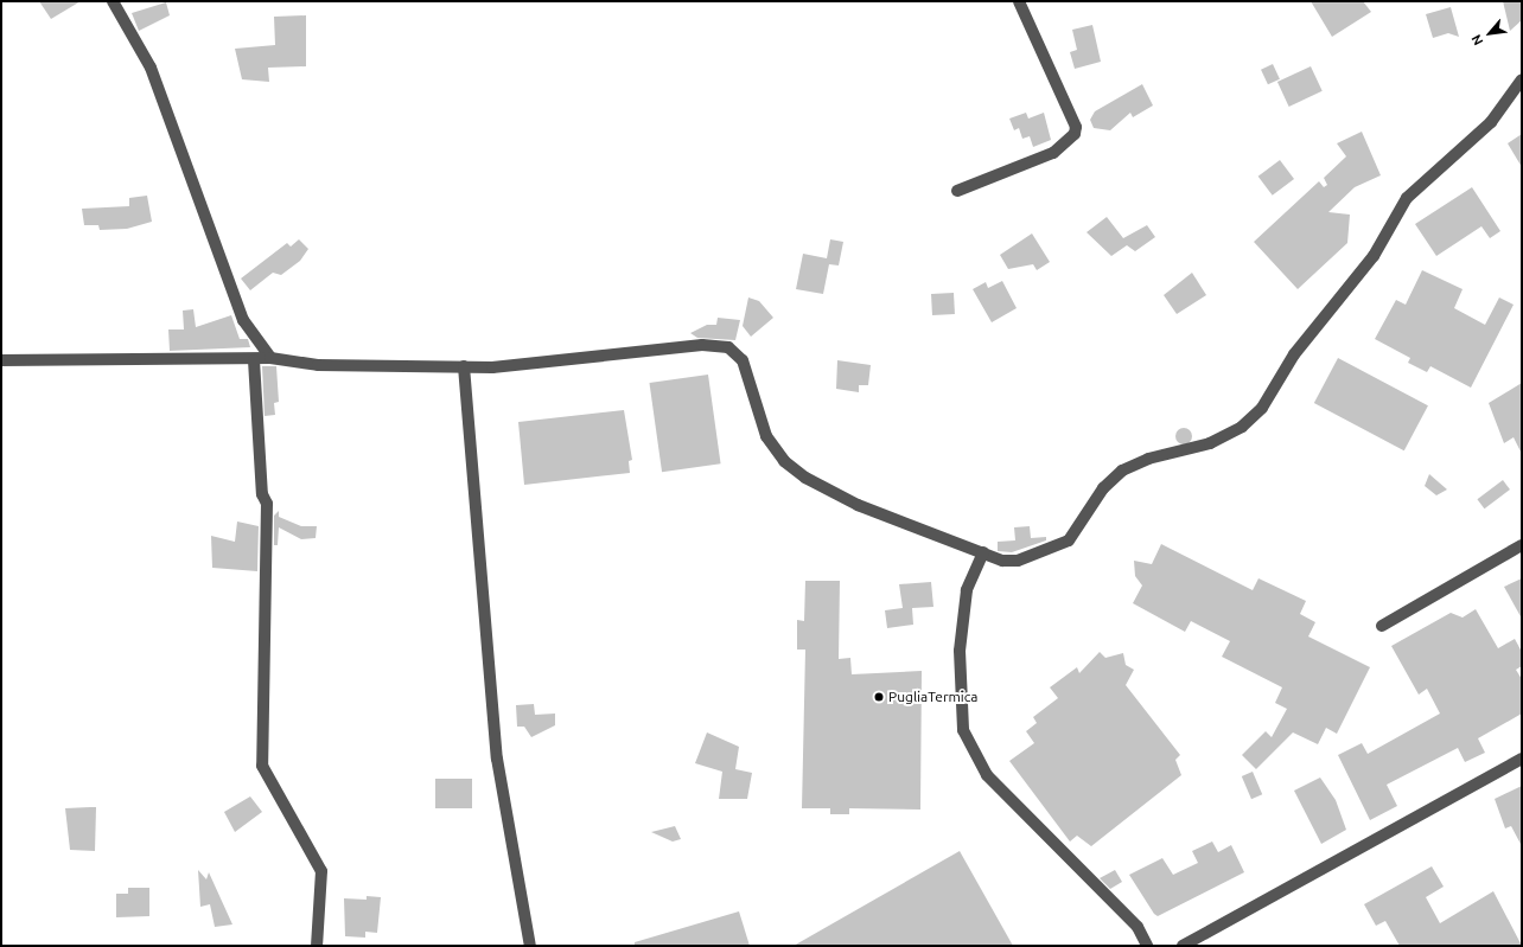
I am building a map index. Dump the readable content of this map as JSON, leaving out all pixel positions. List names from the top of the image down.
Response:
{
  "places": ["PugliaTermica"],
  "north": "bottom left"
}
